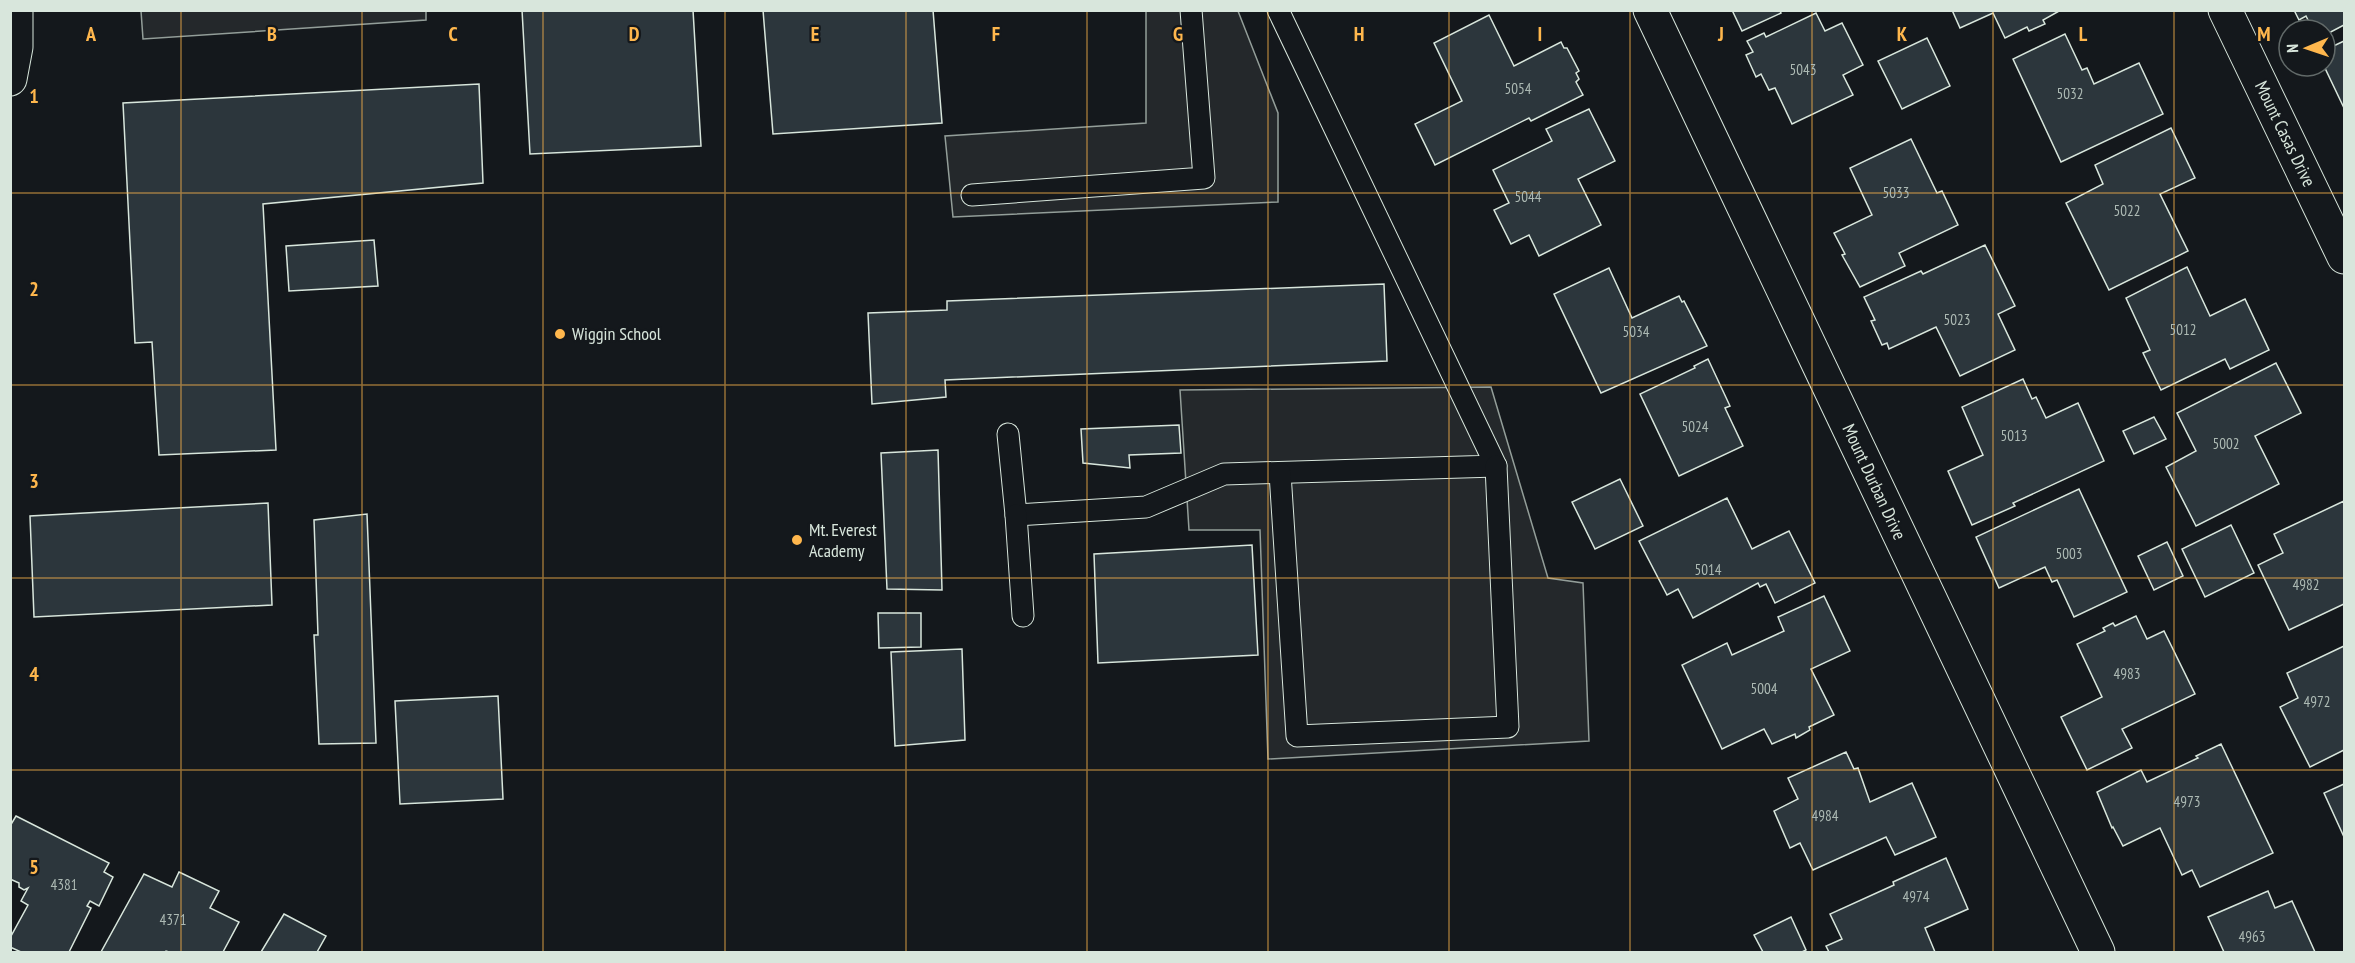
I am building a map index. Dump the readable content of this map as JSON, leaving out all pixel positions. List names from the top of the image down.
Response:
{
  "streets": {
    "street": ["Mount Casas Drive", "Mount Durban Drive"]
  },
  "places": ["Wiggin School", "Mt. Everest Academy"],
  "house_numbers": [
    "5043",
    "5054",
    "5032",
    "5033",
    "5044",
    "5022",
    "5023",
    "5012",
    "5034",
    "5024",
    "5013",
    "5002",
    "5003",
    "5014",
    "4982",
    "4983",
    "5004",
    "4972",
    "4973",
    "4984",
    "4381",
    "4974",
    "4371",
    "4963"
  ],
  "north": "left",
  "grid": {
    "columns": [
      "A",
      "B",
      "C",
      "D",
      "E",
      "F",
      "G",
      "H",
      "I",
      "J",
      "K",
      "L",
      "M"
    ],
    "rows": [
      "1",
      "2",
      "3",
      "4",
      "5"
    ]
  }
}
